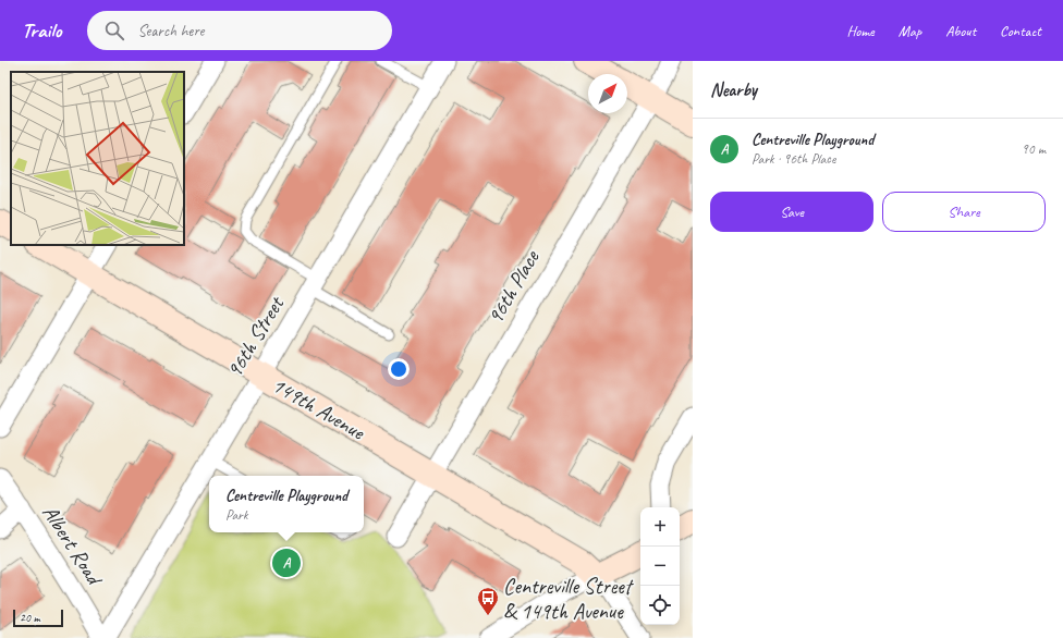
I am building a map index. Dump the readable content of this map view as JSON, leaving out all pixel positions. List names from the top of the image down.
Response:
{
  "streets": {
    "street": [
      "96th Place",
      "96th Street",
      "149th Avenue",
      "Albert Road"
    ]
  },
  "crossings": [
    ["96th Place", "149th Avenue"],
    ["96th Street", "149th Avenue"]
  ],
  "places": {
    "bus stop": ["Centreville Street & 149th Avenue"]
  },
  "scale_bar": "20 m",
  "north": "top right",
  "page": {
    "header": "Trailo",
    "search": "Search here",
    "nav": [
      "Home",
      "Map",
      "About",
      "Contact"
    ],
    "heading": "Nearby",
    "list": [
      {
        "mark": "A",
        "name": "Centreville Playground",
        "note": "Park · 96th Place",
        "value": "90 m"
      }
    ],
    "buttons": ["Save", "Share"],
    "popup": ["Centreville Playground", "Park"],
    "map_buttons": ["+", "−"],
    "pins": "A",
    "scale": "20 m"
  }
}
